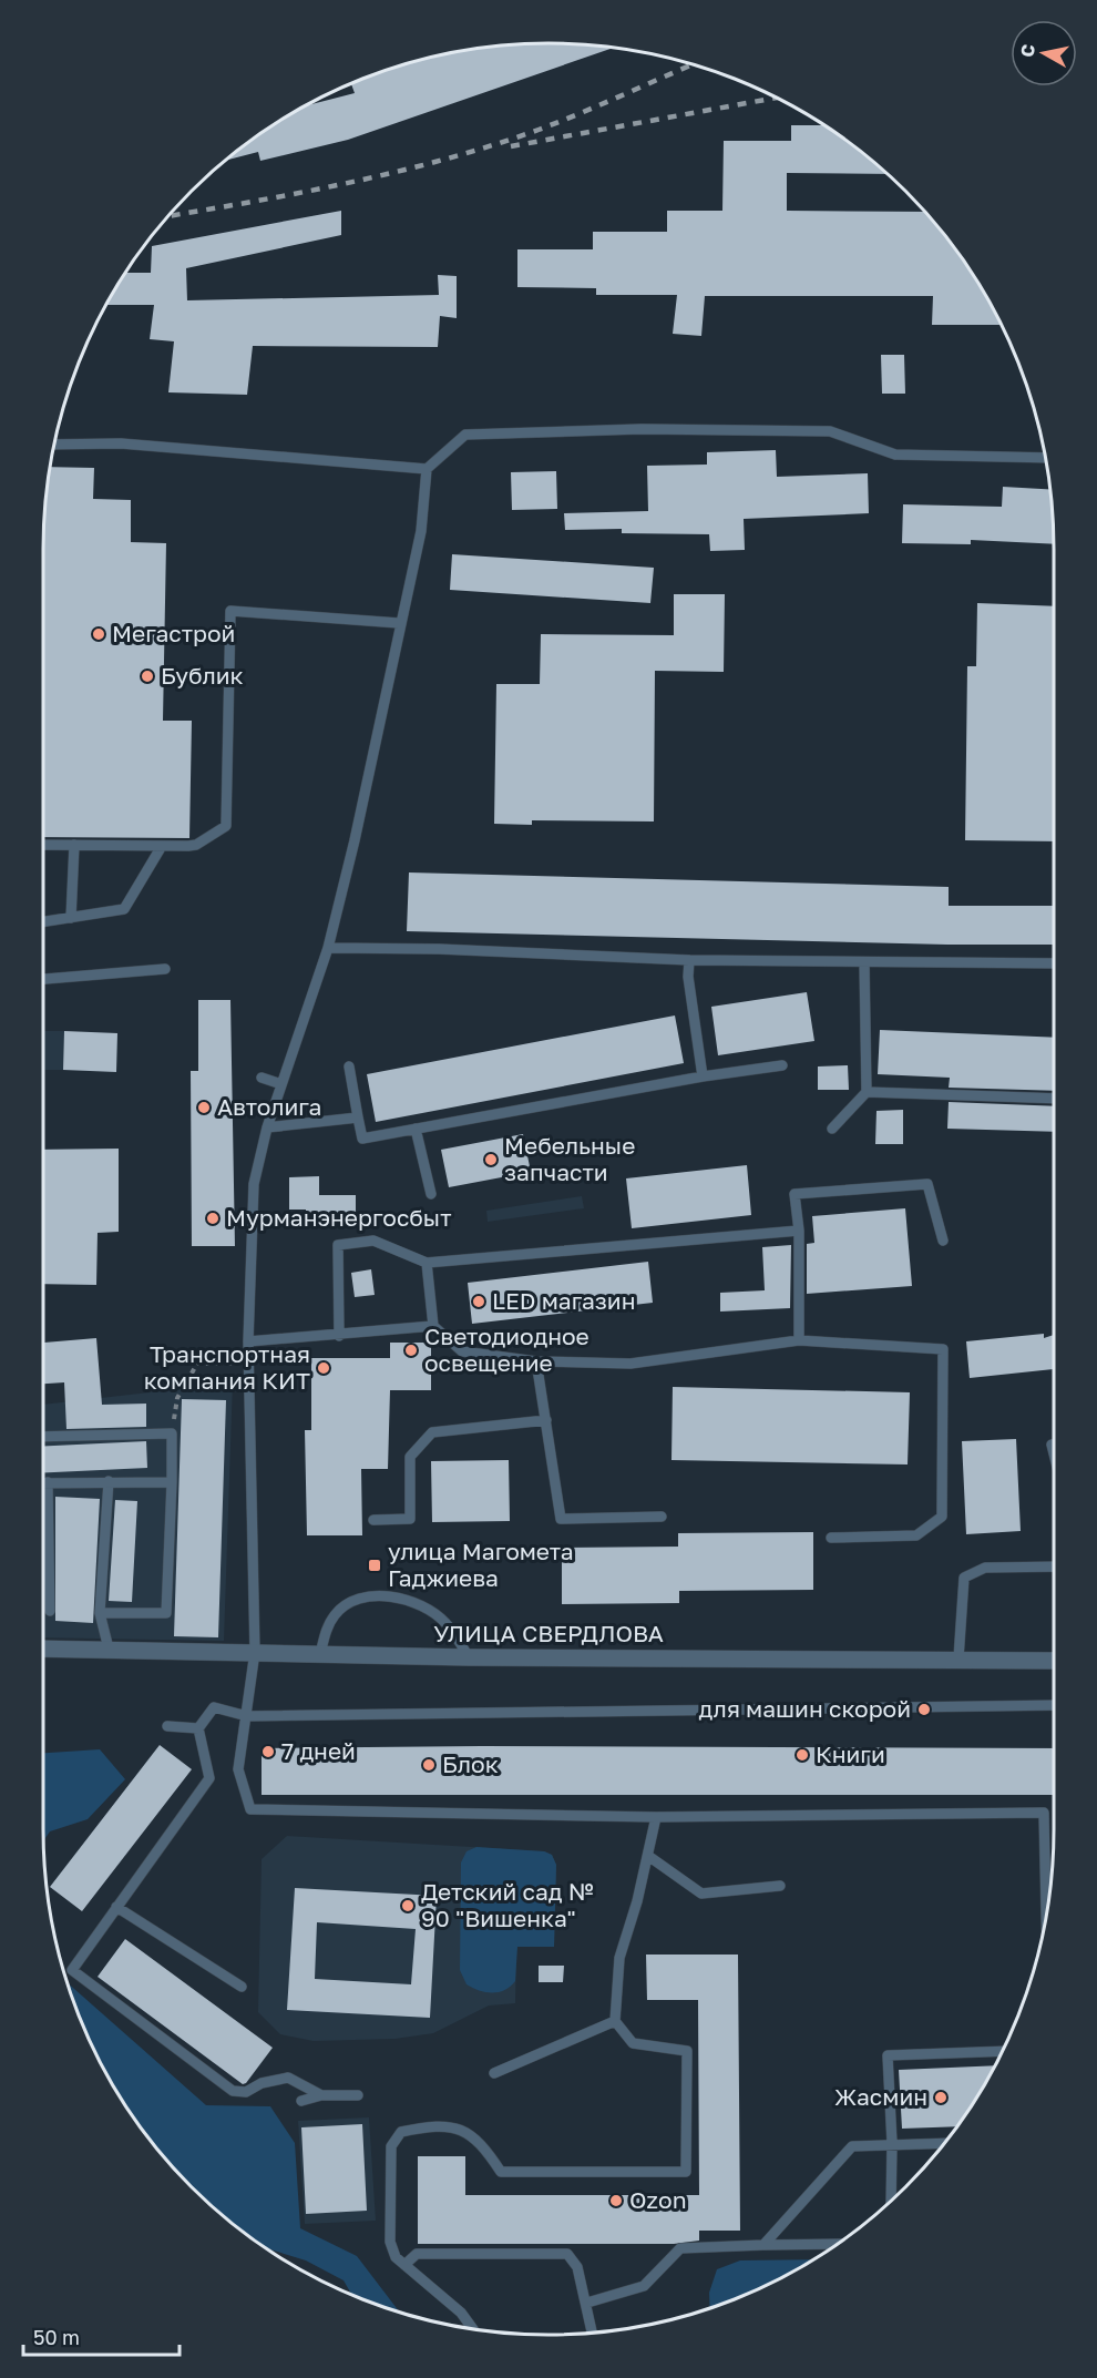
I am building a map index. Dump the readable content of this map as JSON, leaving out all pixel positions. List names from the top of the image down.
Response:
{
  "streets": {
    "street": ["УЛИЦА СВЕРДЛОВА"]
  },
  "places": {
    "other": [
      "Мегастрой",
      "Бублик",
      "Автолига",
      "Мебельные запчасти",
      "Мурманэнергосбыт",
      "LED магазин",
      "Светодиодное освещение",
      "Транспортная компания КИТ",
      "для машин скорой",
      "7 дней",
      "Книги",
      "Блок",
      "Детский сад № 90 \"Вишенка\"",
      "Жасмин",
      "Ozon"
    ],
    "transit": ["улица Магомета Гаджиева"]
  },
  "scale_bar": "50 m",
  "north": "left"
}
